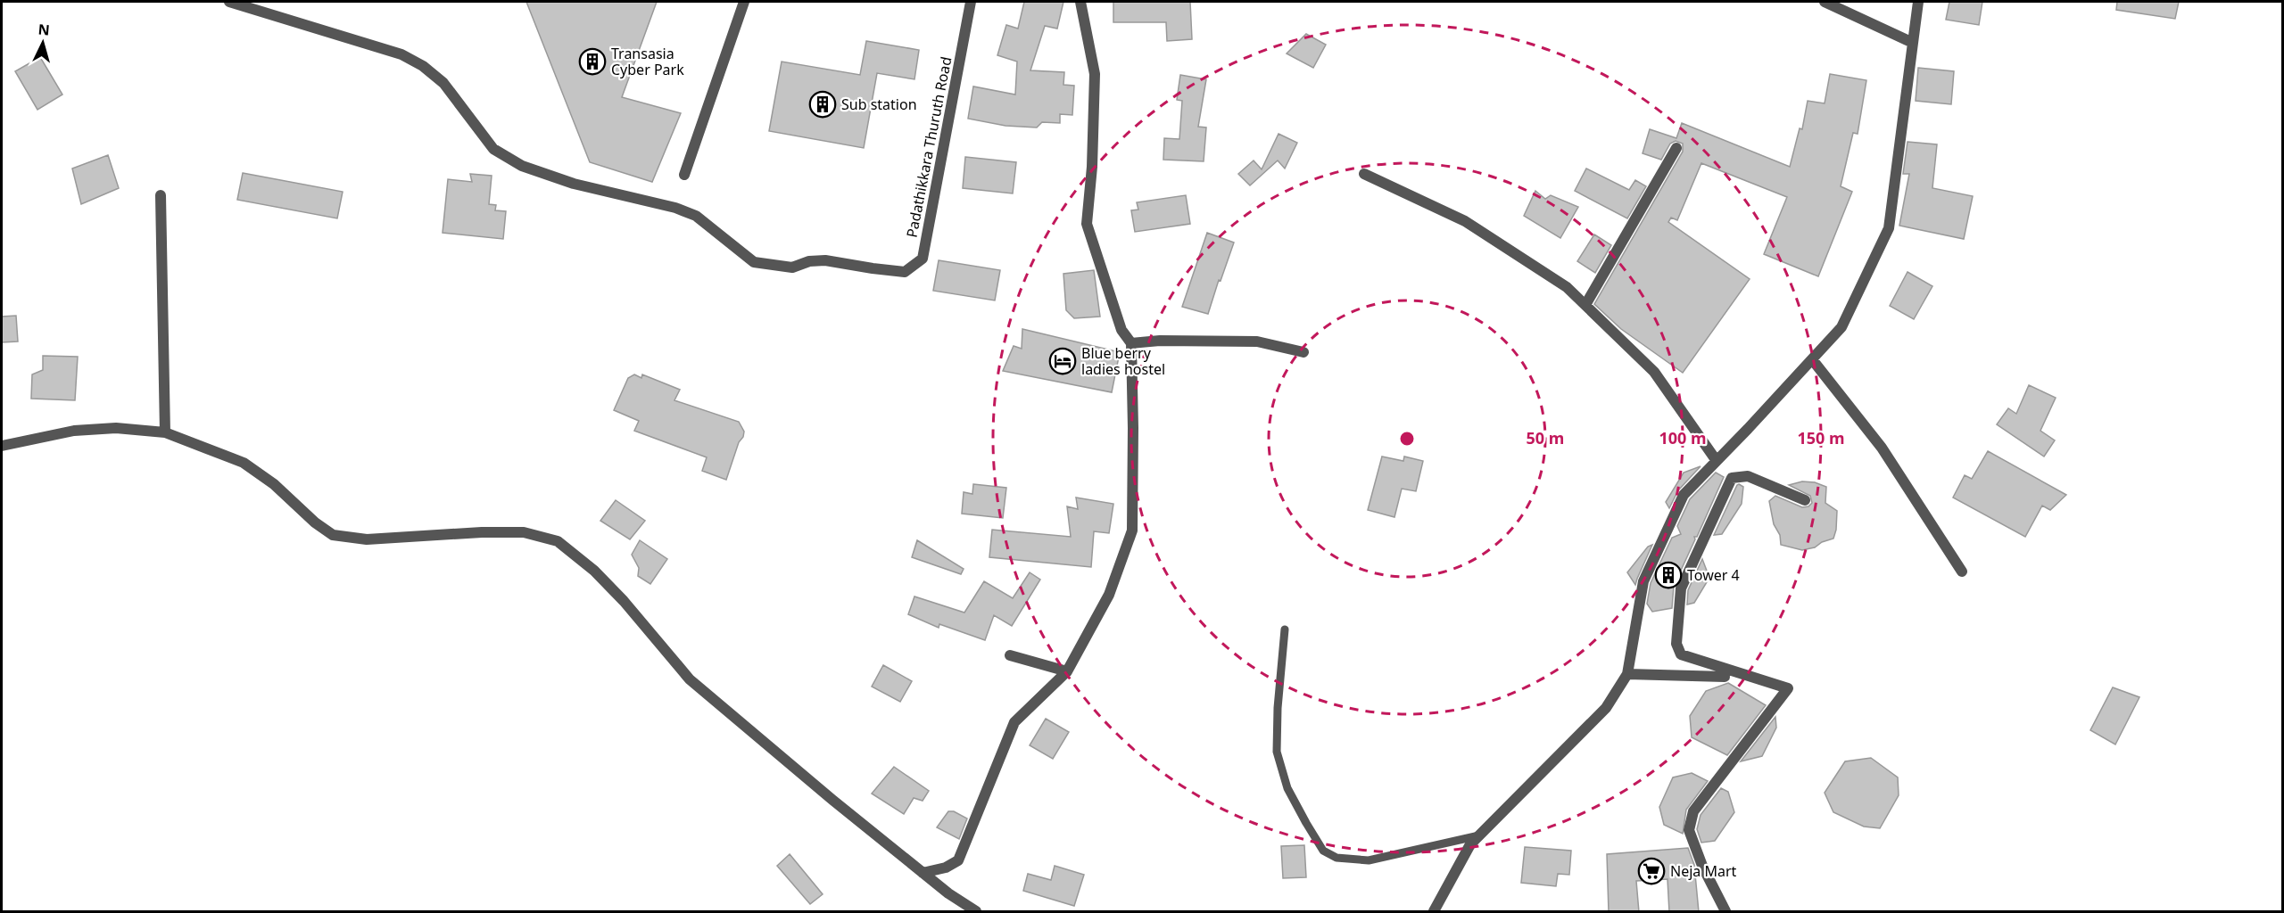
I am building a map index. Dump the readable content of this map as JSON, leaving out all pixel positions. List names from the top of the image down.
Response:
{
  "streets": {
    "street": ["Padathikkara Thuruth Road"]
  },
  "places": {
    "building": ["Transasia Cyber Park", "Sub station", "Tower 4"],
    "hotel": ["Blue berry ladies hostel"],
    "supermarket": ["Neja Mart"]
  },
  "north": "top",
  "rings": ["50 m", "100 m", "150 m"]
}
